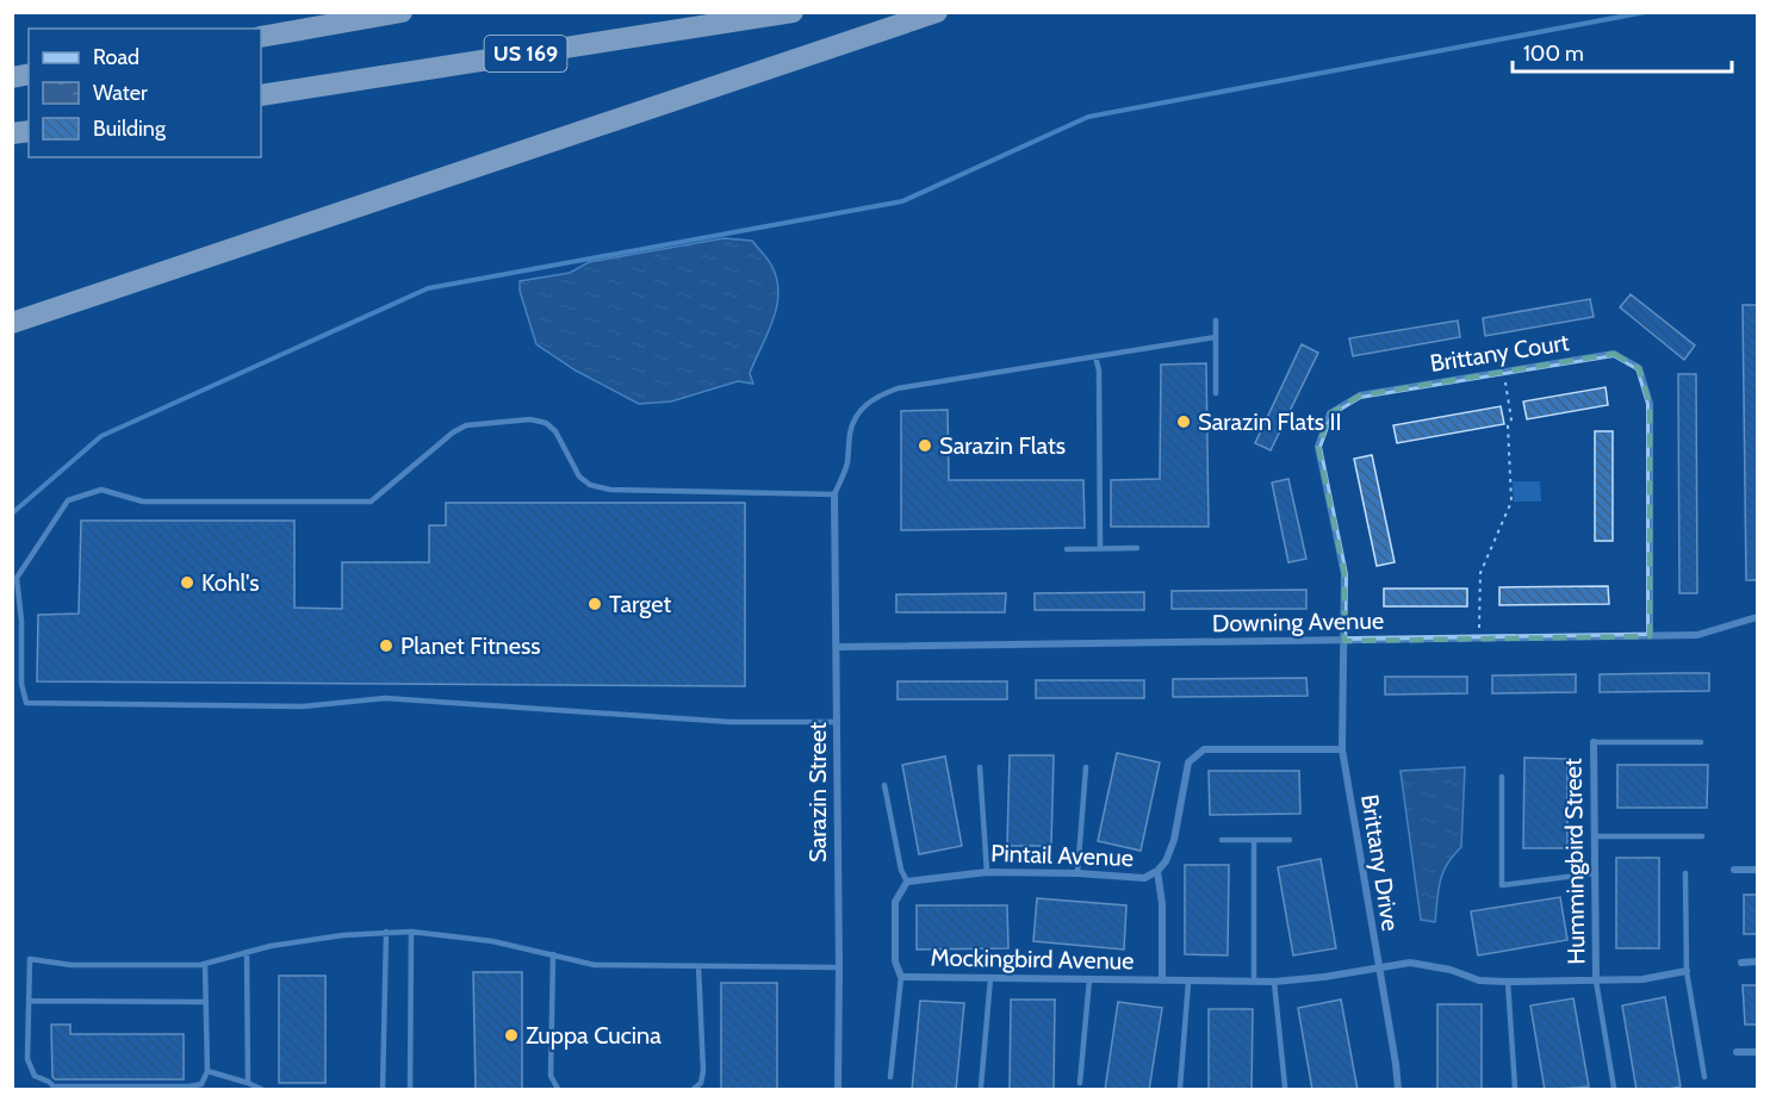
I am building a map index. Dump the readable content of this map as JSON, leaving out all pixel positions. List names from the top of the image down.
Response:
{
  "streets": {
    "highway": ["US 169"],
    "street": [
      "Brittany Court",
      "Downing Avenue",
      "Sarazin Street",
      "Pintail Avenue",
      "Hummingbird Street",
      "Brittany Drive",
      "Mockingbird Avenue"
    ]
  },
  "crossings": [
    ["Brittany Court", "Downing Avenue"],
    ["Brittany Court", "Brittany Drive"],
    ["Downing Avenue", "Sarazin Street"],
    ["Downing Avenue", "Brittany Drive"],
    ["Pintail Avenue", "Brittany Drive"],
    ["Pintail Avenue", "Mockingbird Avenue"],
    ["Hummingbird Street", "Mockingbird Avenue"],
    ["Brittany Drive", "Mockingbird Avenue"]
  ],
  "places": [
    "Sarazin Flats II",
    "Sarazin Flats",
    "Kohl's",
    "Target",
    "Planet Fitness",
    "Zuppa Cucina"
  ],
  "legend": ["Road", "Water", "Building"],
  "scale_bar": "100 m"
}
